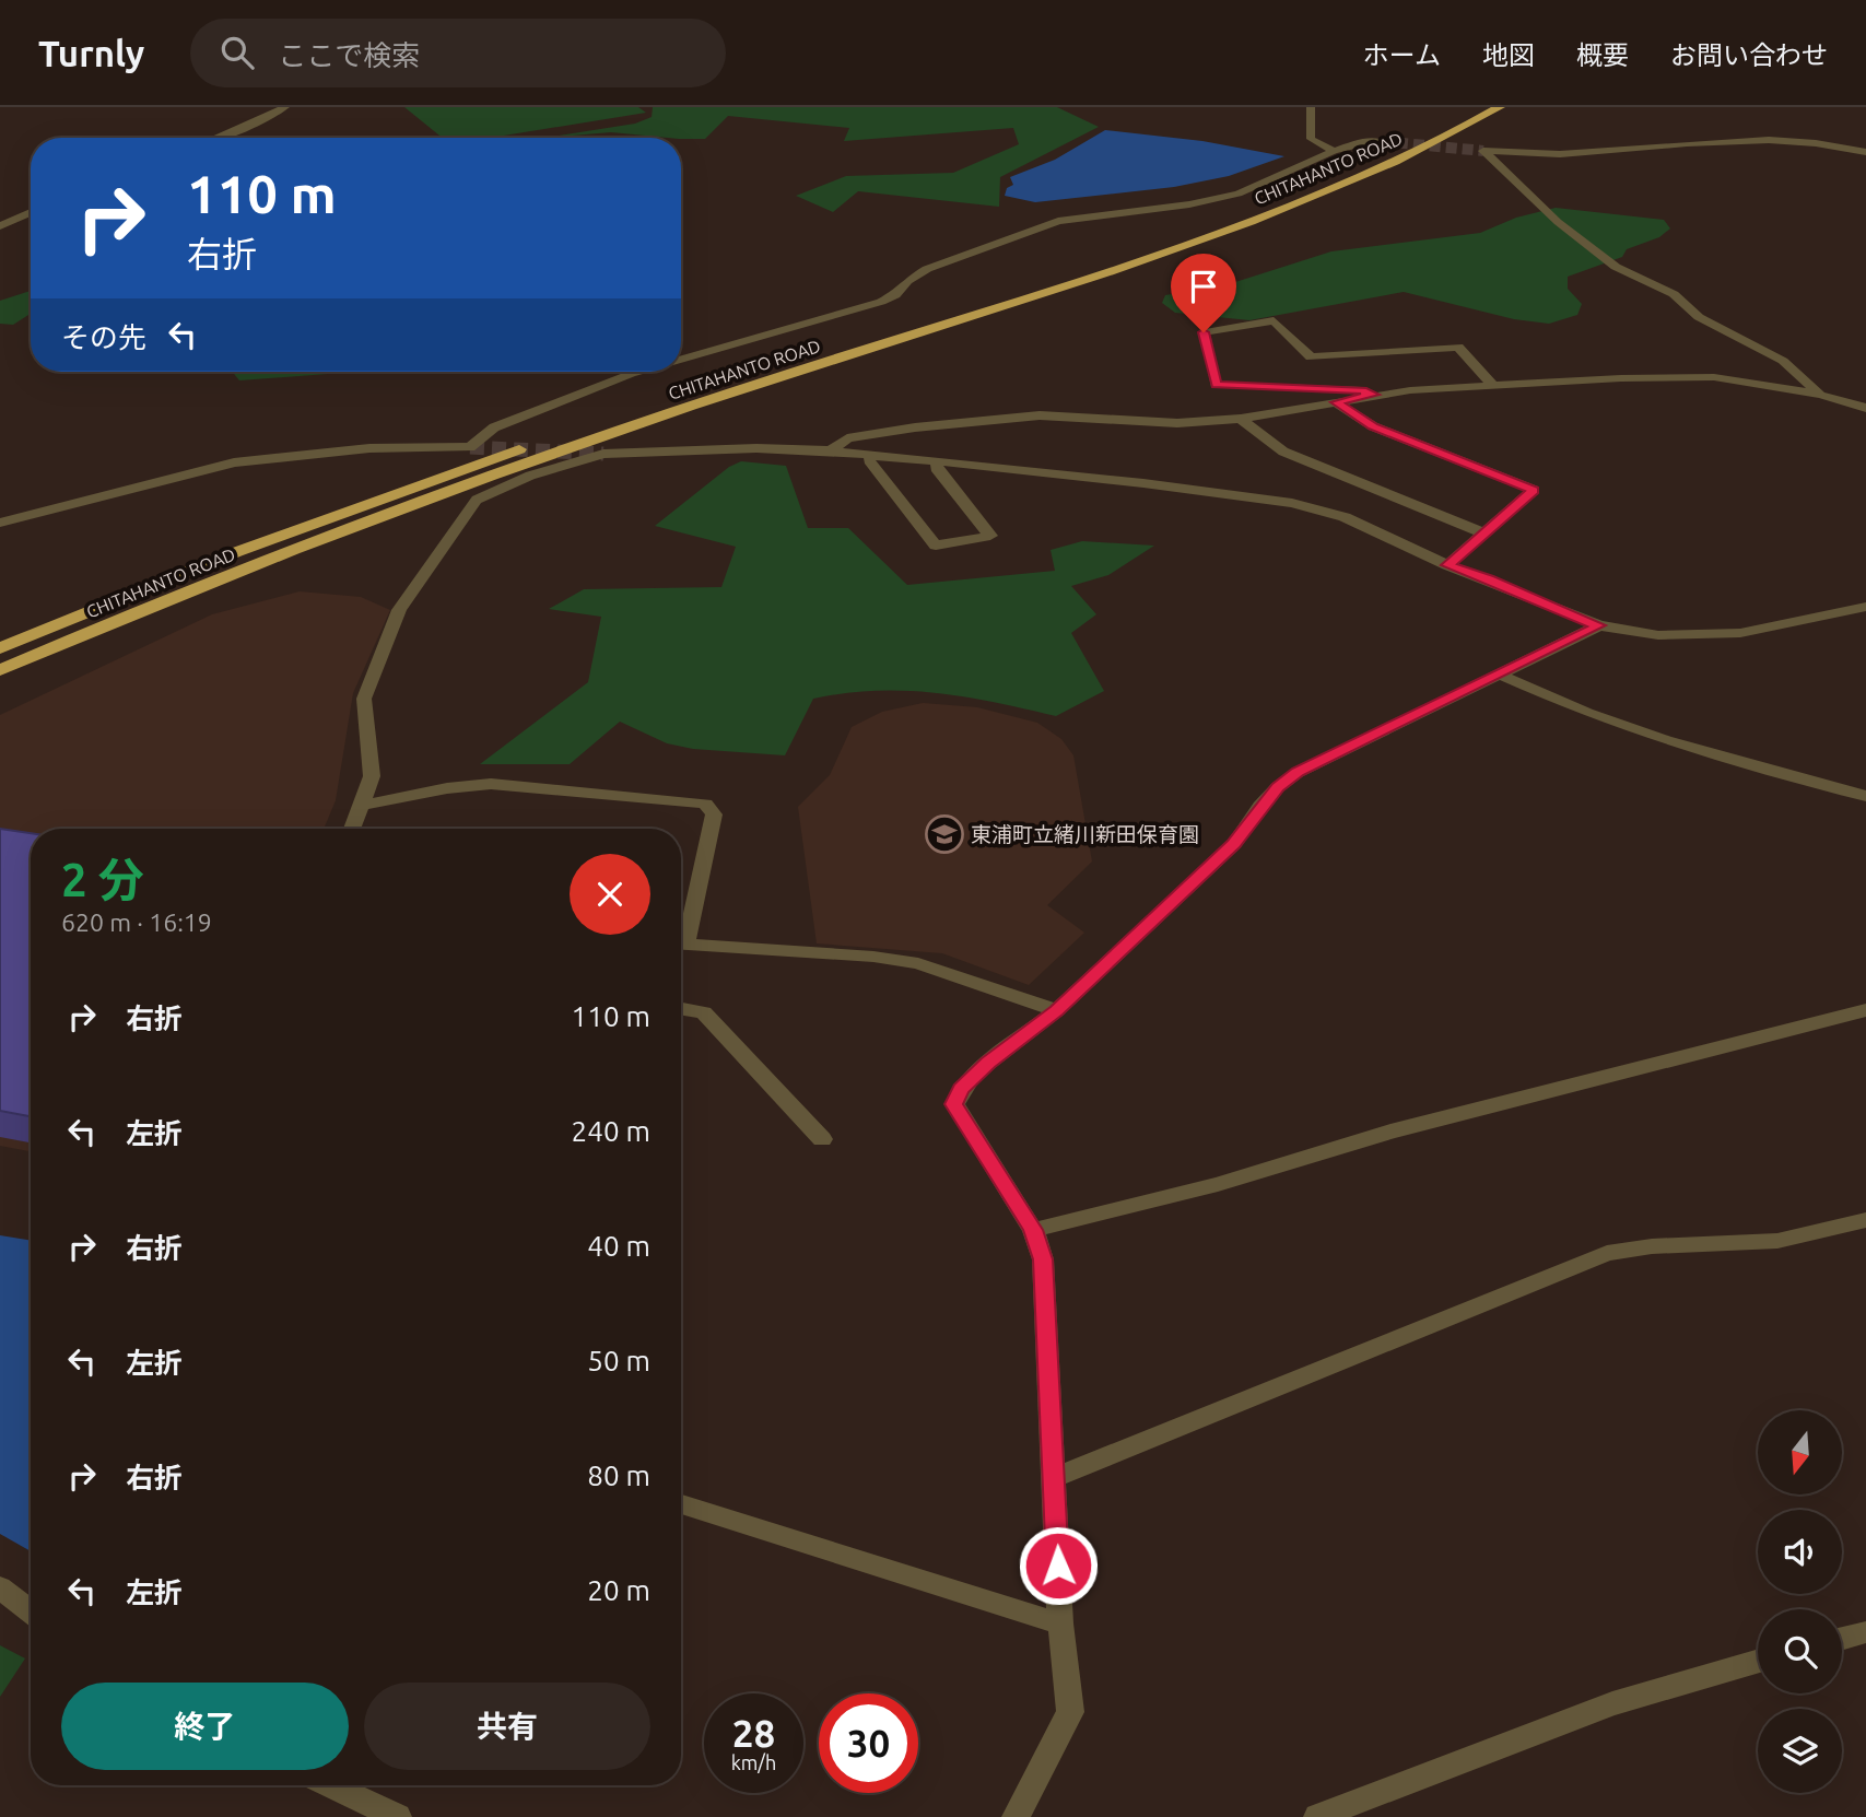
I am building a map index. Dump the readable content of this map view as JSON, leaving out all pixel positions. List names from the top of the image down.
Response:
{
  "streets": {
    "highway": ["CHITAHANTO ROAD"]
  },
  "places": {
    "school or university": ["東浦町立緒川新田保育園"]
  },
  "north": "bottom",
  "page": {
    "header": "Turnly",
    "search": "ここで検索",
    "nav": [
      "ホーム",
      "地図",
      "概要",
      "お問い合わせ"
    ],
    "turn": ["110 m", "右折"],
    "then": "その先",
    "heading": ["2 分", "620 m · 16:19"],
    "list": [
      {
        "name": "右折",
        "value": "110 m"
      },
      {
        "name": "左折",
        "value": "240 m"
      },
      {
        "name": "右折",
        "value": "40 m"
      },
      {
        "name": "左折",
        "value": "50 m"
      },
      {
        "name": "右折",
        "value": "80 m"
      },
      {
        "name": "左折",
        "value": "20 m"
      }
    ],
    "buttons": ["終了", "共有"],
    "speed": "28 km/h",
    "limit": "30"
  }
}
